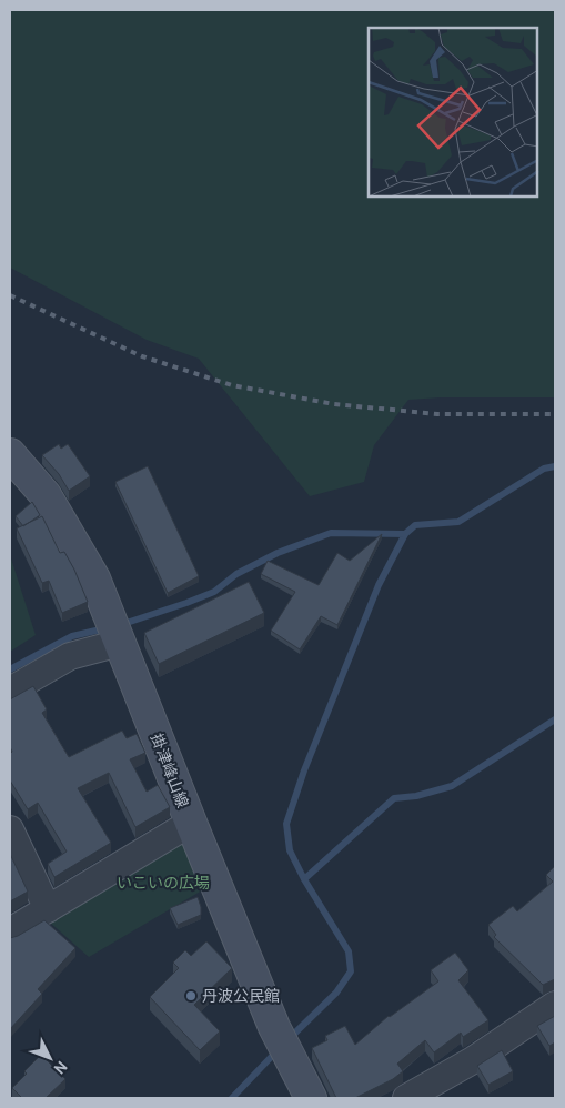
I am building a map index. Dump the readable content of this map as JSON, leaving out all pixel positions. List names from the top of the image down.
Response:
{
  "streets": {
    "main road": ["掛津峰山線"]
  },
  "parks": ["いこいの広場"],
  "places": ["丹波公民館"],
  "north": "bottom right"
}
